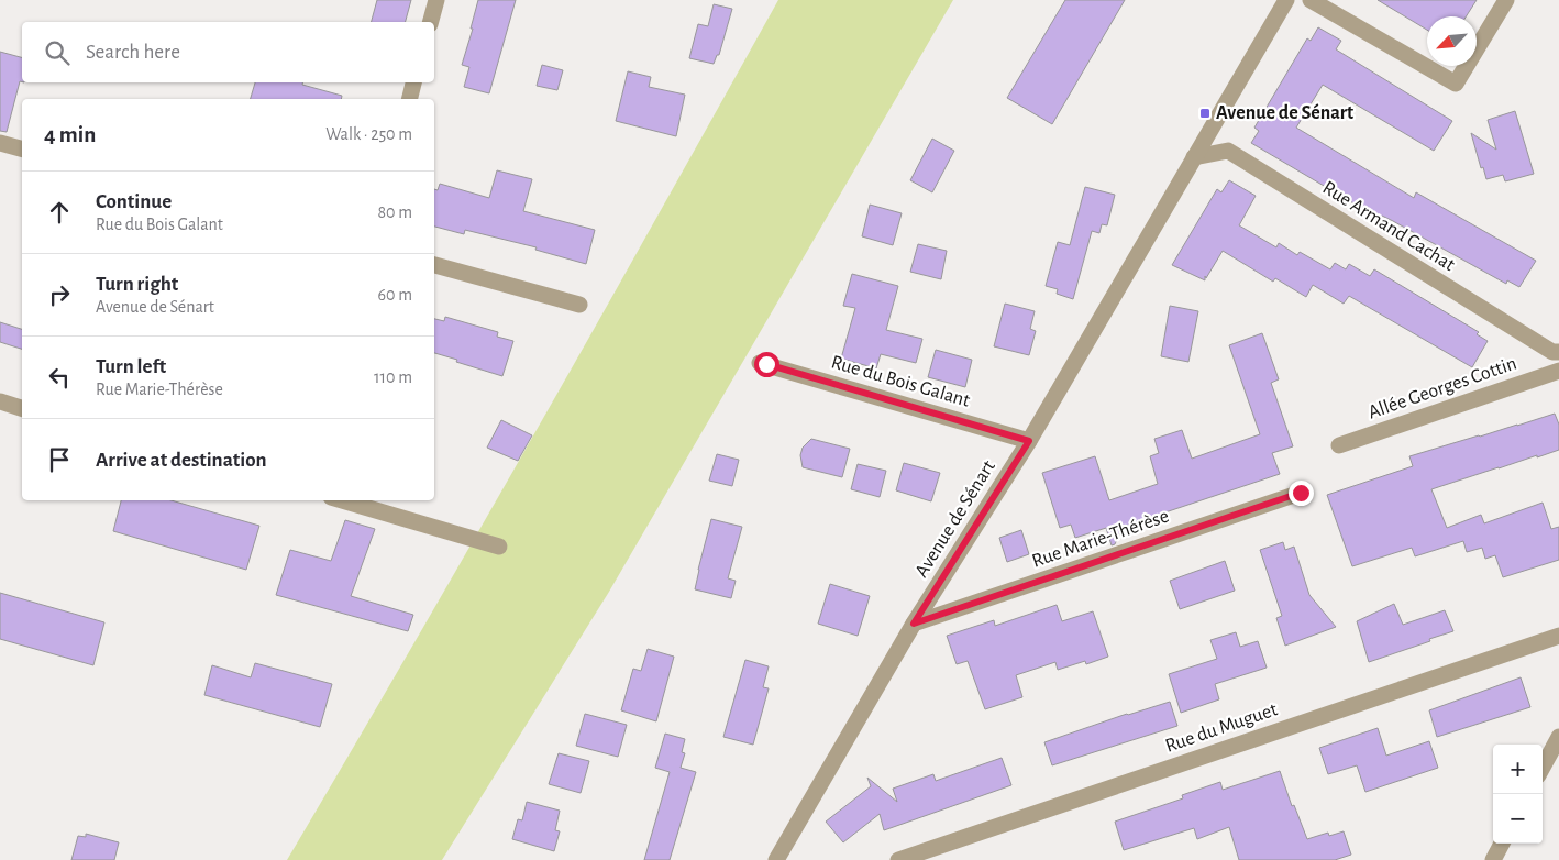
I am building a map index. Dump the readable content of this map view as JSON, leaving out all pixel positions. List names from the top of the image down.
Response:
{
  "streets": {
    "street": [
      "Rue Armand Cachat",
      "Rue du Bois Galant",
      "Allée Georges Cottin",
      "Avenue de Sénart",
      "Rue Marie-Thérèse",
      "Rue du Muguet"
    ]
  },
  "crossings": [
    ["Rue Armand Cachat", "Avenue de Sénart"],
    ["Rue du Bois Galant", "Avenue de Sénart"],
    ["Avenue de Sénart", "Rue Marie-Thérèse"]
  ],
  "places": {
    "transit": ["Avenue de Sénart"]
  },
  "north": "bottom left",
  "page": {
    "search": "Search here",
    "heading": ["4 min", "Walk · 250 m"],
    "list": [
      ["Continue", "Rue du Bois Galant", "80 m"],
      ["Turn right", "Avenue de Sénart", "60 m"],
      ["Turn left", "Rue Marie-Thérèse", "110 m"],
      "Arrive at destination"
    ],
    "map_buttons": ["+", "−"]
  }
}
